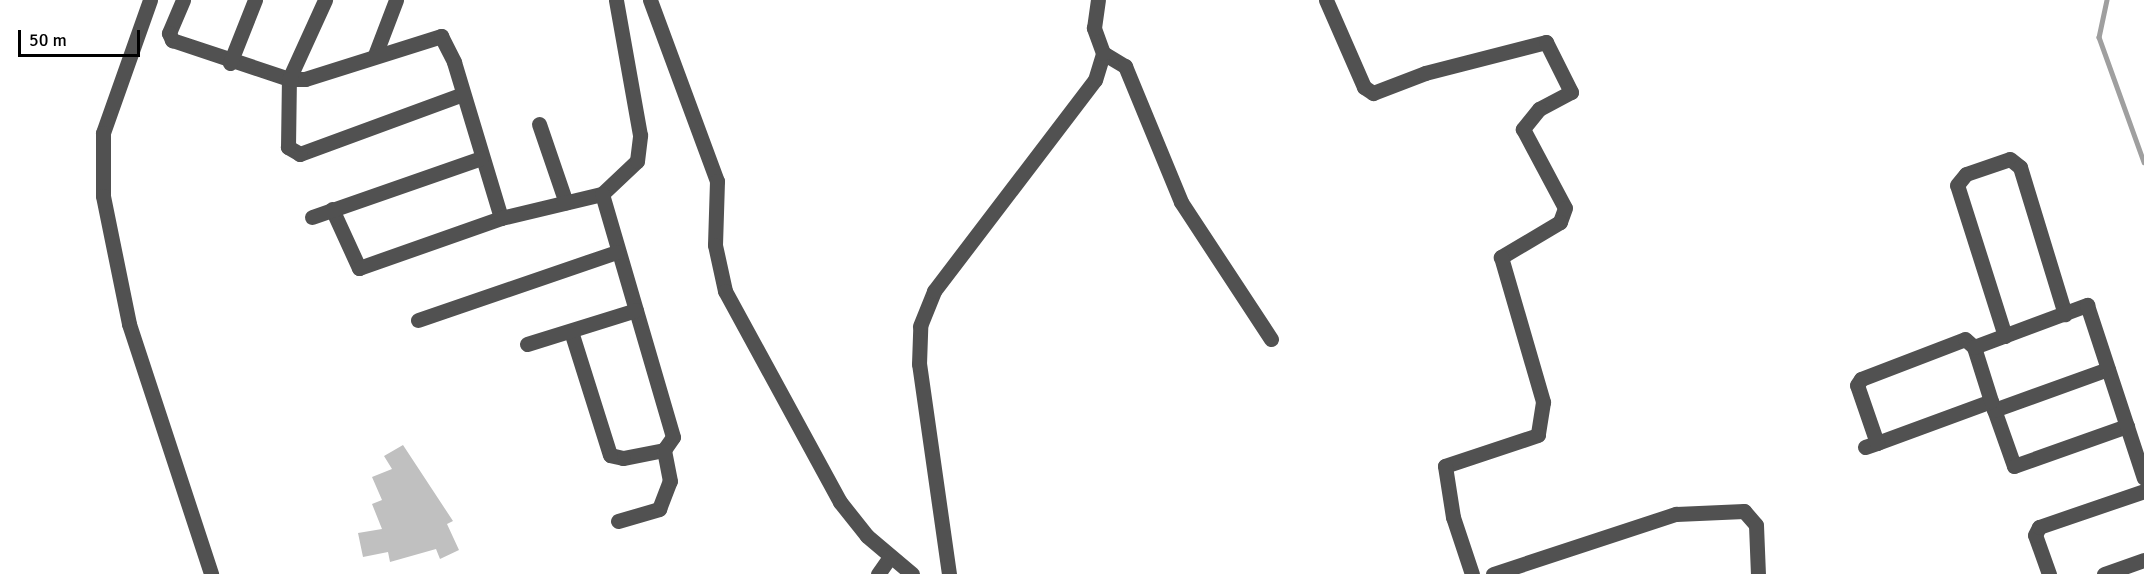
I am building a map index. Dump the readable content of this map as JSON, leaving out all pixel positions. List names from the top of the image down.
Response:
{
  "scale_bar": "50 m"
}
